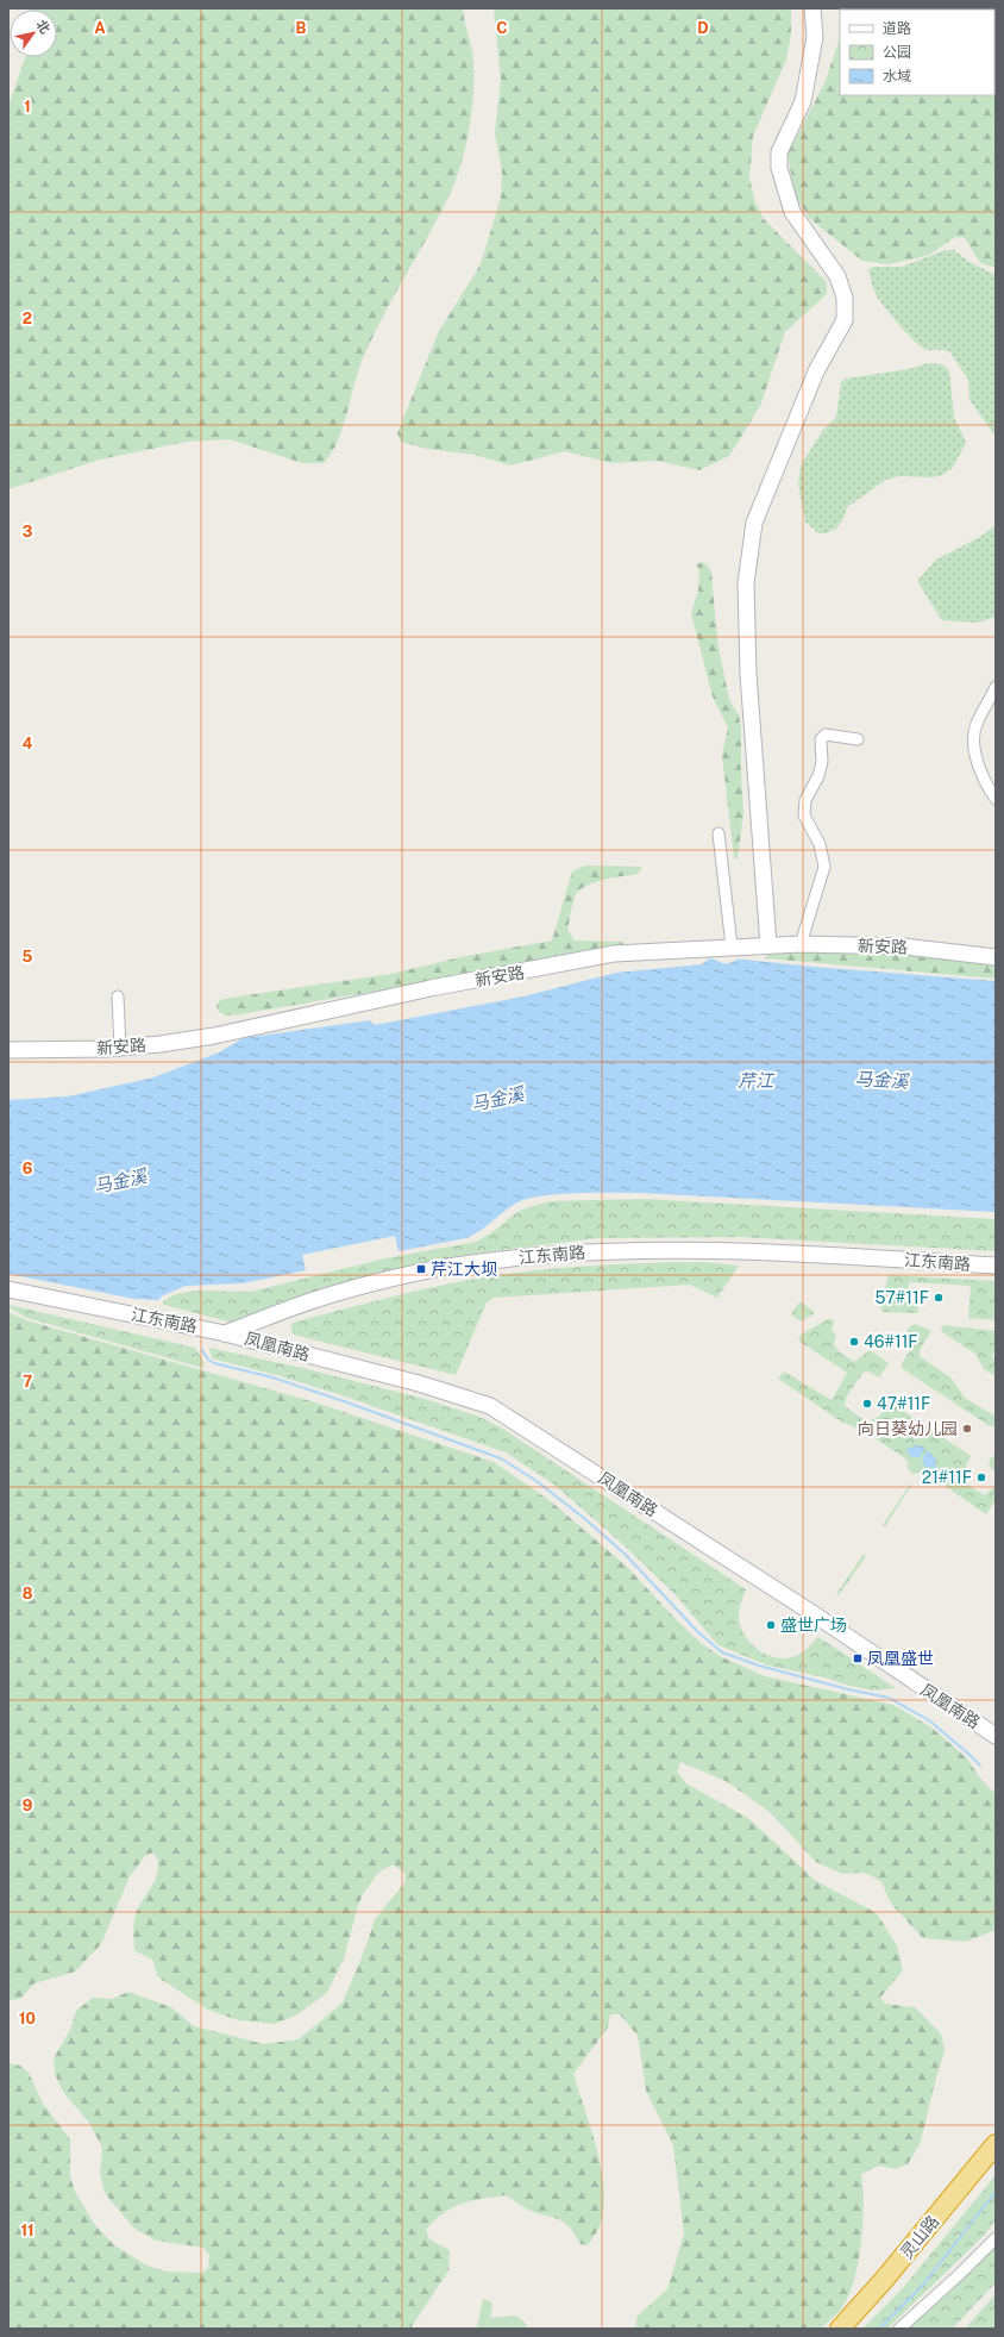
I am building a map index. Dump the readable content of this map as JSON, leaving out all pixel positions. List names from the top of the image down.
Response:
{
  "streets": {
    "highway": ["灵山路"],
    "street": ["新安路", "江东南路", "凤凰南路"]
  },
  "crossings": [
    ["江东南路", "凤凰南路"]
  ],
  "water": ["芹江", "马金溪"],
  "places": {
    "transit": ["芹江大坝", "凤凰盛世"],
    "other": [
      "57#11F",
      "46#11F",
      "47#11F",
      "向日葵幼儿园",
      "21#11F",
      "盛世广场"
    ]
  },
  "legend": ["道路", "公园", "水域"],
  "north": "top right",
  "grid": {
    "columns": [
      "A",
      "B",
      "C",
      "D"
    ],
    "rows": [
      "1",
      "2",
      "3",
      "4",
      "5",
      "6",
      "7",
      "8",
      "9",
      "10",
      "11"
    ]
  }
}
